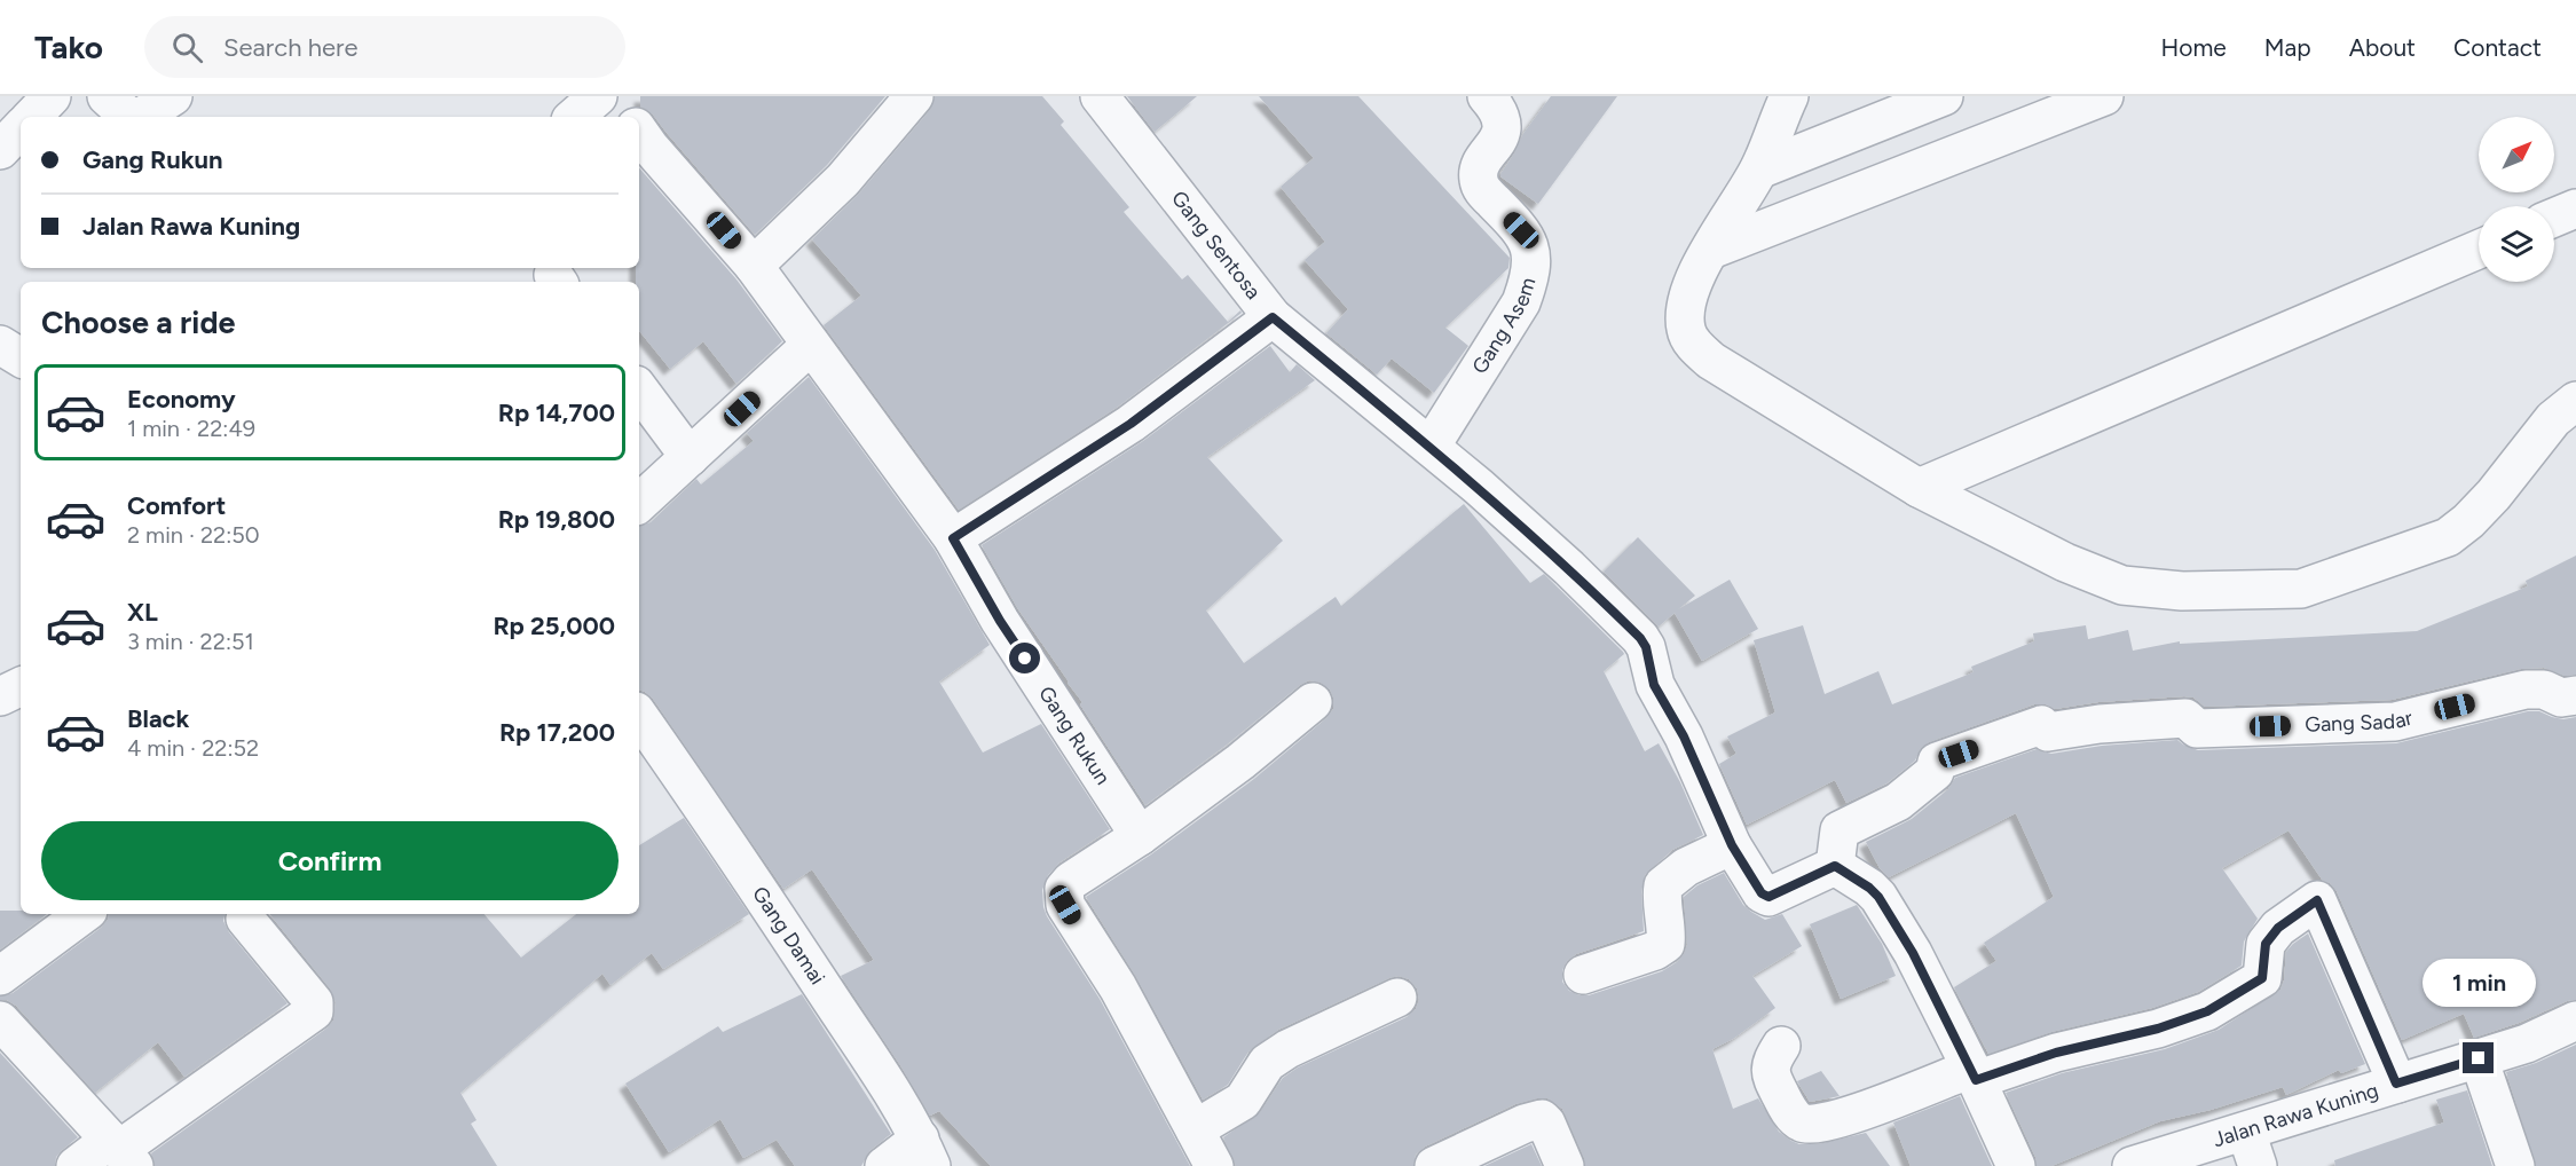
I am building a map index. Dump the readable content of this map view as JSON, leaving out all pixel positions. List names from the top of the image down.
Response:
{
  "streets": {
    "street": [
      "Gang Sentosa",
      "Gang Asem",
      "Gang Sadar",
      "Gang Rukun",
      "Gang Damai",
      "Jalan Rawa Kuning"
    ]
  },
  "crossings": [
    ["Gang Sentosa", "Gang Asem"],
    ["Gang Sentosa", "Gang Sadar"]
  ],
  "north": "top right",
  "page": {
    "header": "Tako",
    "search": "Search here",
    "nav": [
      "Home",
      "Map",
      "About",
      "Contact"
    ],
    "banner": ["Gang Rukun", "Jalan Rawa Kuning"],
    "heading": "Choose a ride",
    "list": [
      {
        "name": "Economy",
        "note": "1 min · 22:49",
        "value": "Rp 14,700"
      },
      {
        "name": "Comfort",
        "note": "2 min · 22:50",
        "value": "Rp 19,800"
      },
      {
        "name": "XL",
        "note": "3 min · 22:51",
        "value": "Rp 25,000"
      },
      {
        "name": "Black",
        "note": "4 min · 22:52",
        "value": "Rp 17,200"
      }
    ],
    "buttons": "Confirm",
    "bubble": "1 min"
  }
}
